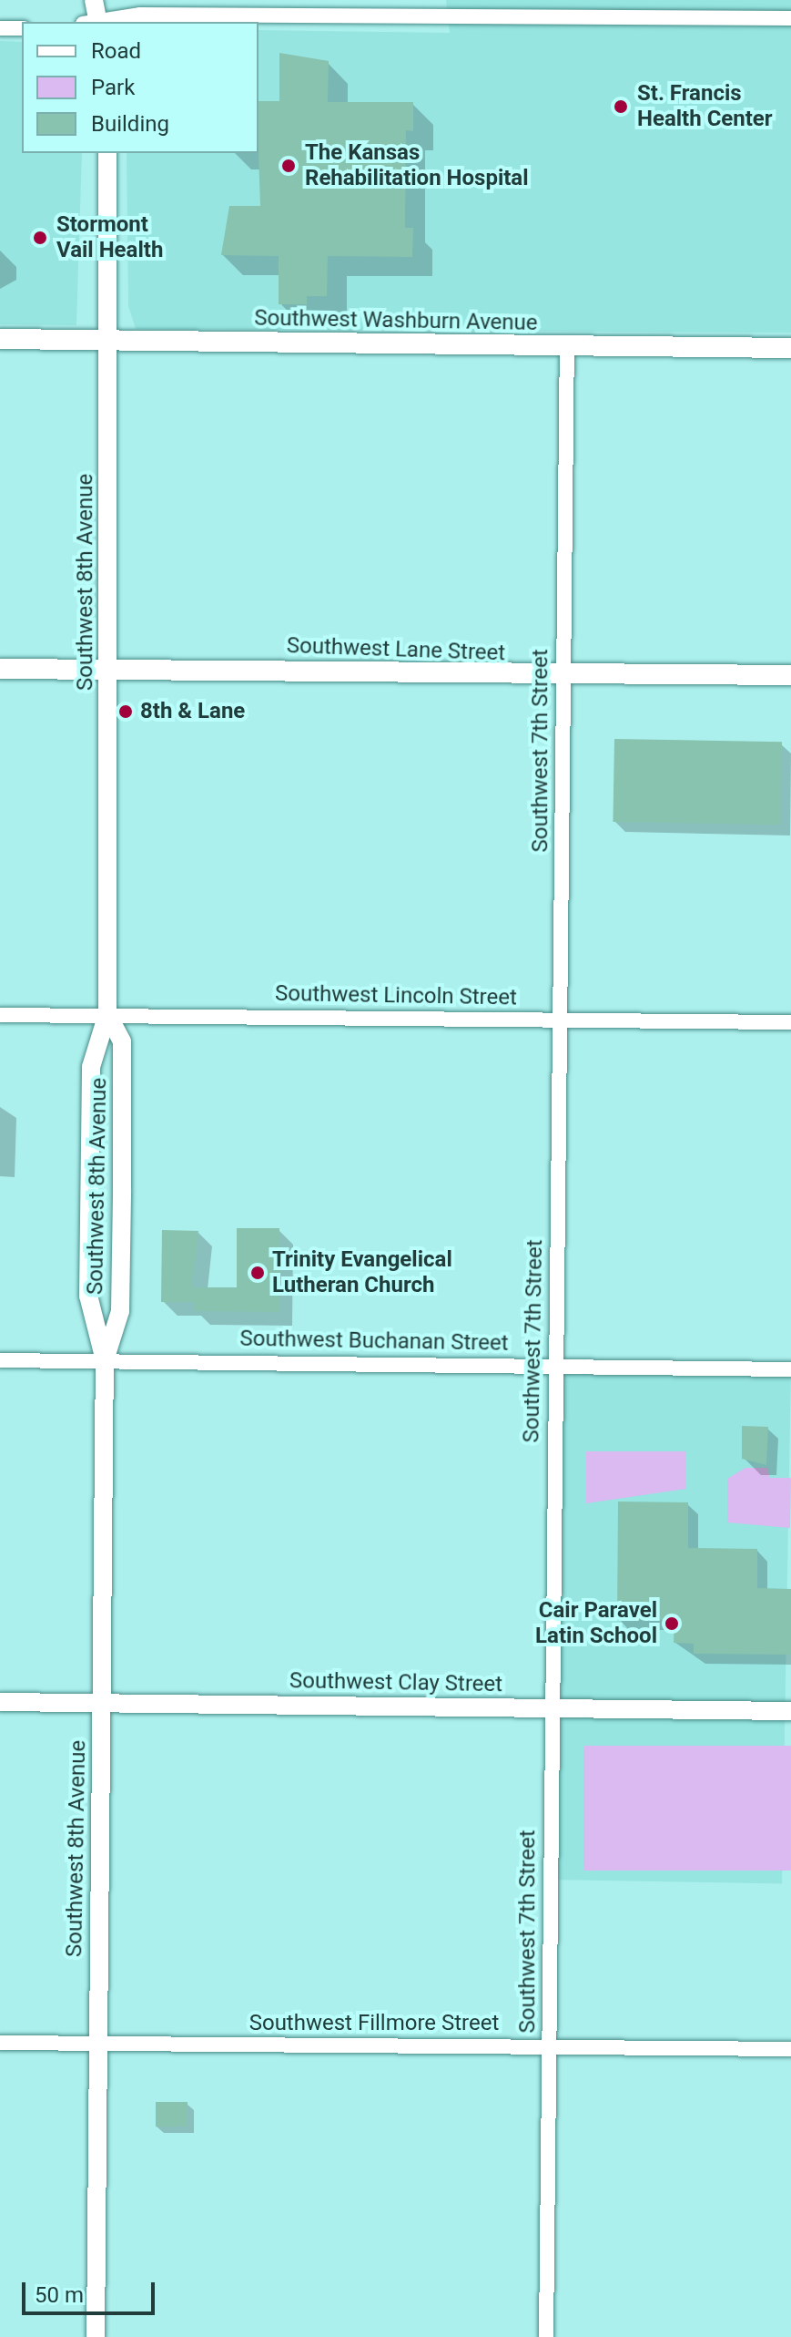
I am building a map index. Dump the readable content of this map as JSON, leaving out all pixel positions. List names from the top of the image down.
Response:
{
  "streets": {
    "main road": ["Southwest Washburn Avenue", "Southwest Lane Street"],
    "street": [
      "Southwest 8th Avenue",
      "Southwest 7th Street",
      "Southwest Lincoln Street",
      "Southwest Buchanan Street",
      "Southwest Clay Street",
      "Southwest Fillmore Street"
    ]
  },
  "crossings": [
    ["Southwest Washburn Avenue", "Southwest 8th Avenue"],
    ["Southwest Washburn Avenue", "Southwest 7th Street"],
    ["Southwest 8th Avenue", "Southwest Lane Street"],
    ["Southwest 8th Avenue", "Southwest Lincoln Street"],
    ["Southwest 8th Avenue", "Southwest Buchanan Street"],
    ["Southwest 8th Avenue", "Southwest Clay Street"],
    ["Southwest 8th Avenue", "Southwest Fillmore Street"],
    ["Southwest Lane Street", "Southwest 7th Street"],
    ["Southwest 7th Street", "Southwest Lincoln Street"],
    ["Southwest 7th Street", "Southwest Buchanan Street"],
    ["Southwest 7th Street", "Southwest Clay Street"],
    ["Southwest 7th Street", "Southwest Fillmore Street"]
  ],
  "places": [
    "St. Francis Health Center",
    "The Kansas Rehabilitation Hospital",
    "Stormont Vail Health",
    "8th & Lane",
    "Trinity Evangelical Lutheran Church",
    "Cair Paravel Latin School"
  ],
  "legend": ["Road", "Park", "Building"],
  "scale_bar": "50 m"
}
